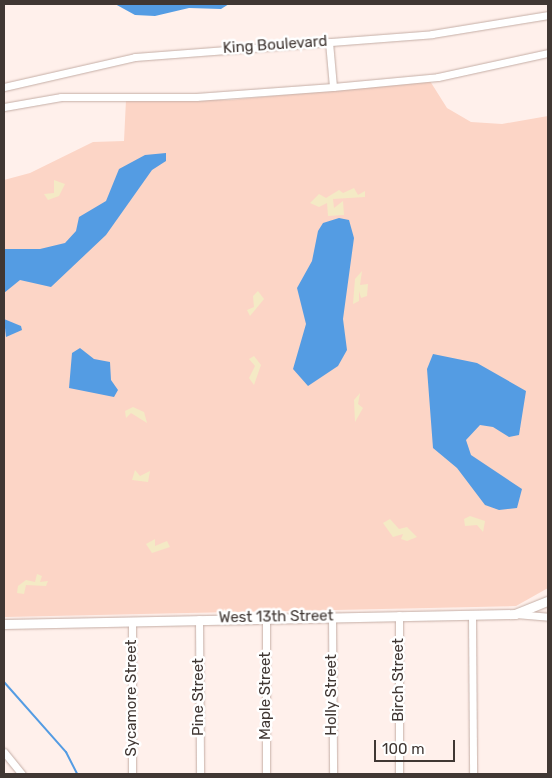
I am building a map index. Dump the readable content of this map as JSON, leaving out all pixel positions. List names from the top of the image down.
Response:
{
  "streets": {
    "main road": ["West 13th Street"],
    "street": [
      "King Boulevard",
      "Birch Street",
      "Holly Street",
      "Maple Street",
      "Pine Street",
      "Sycamore Street"
    ]
  },
  "crossings": [
    ["West 13th Street", "Birch Street"],
    ["West 13th Street", "Holly Street"],
    ["West 13th Street", "Maple Street"],
    ["West 13th Street", "Pine Street"],
    ["West 13th Street", "Sycamore Street"]
  ],
  "scale_bar": "100 m"
}
